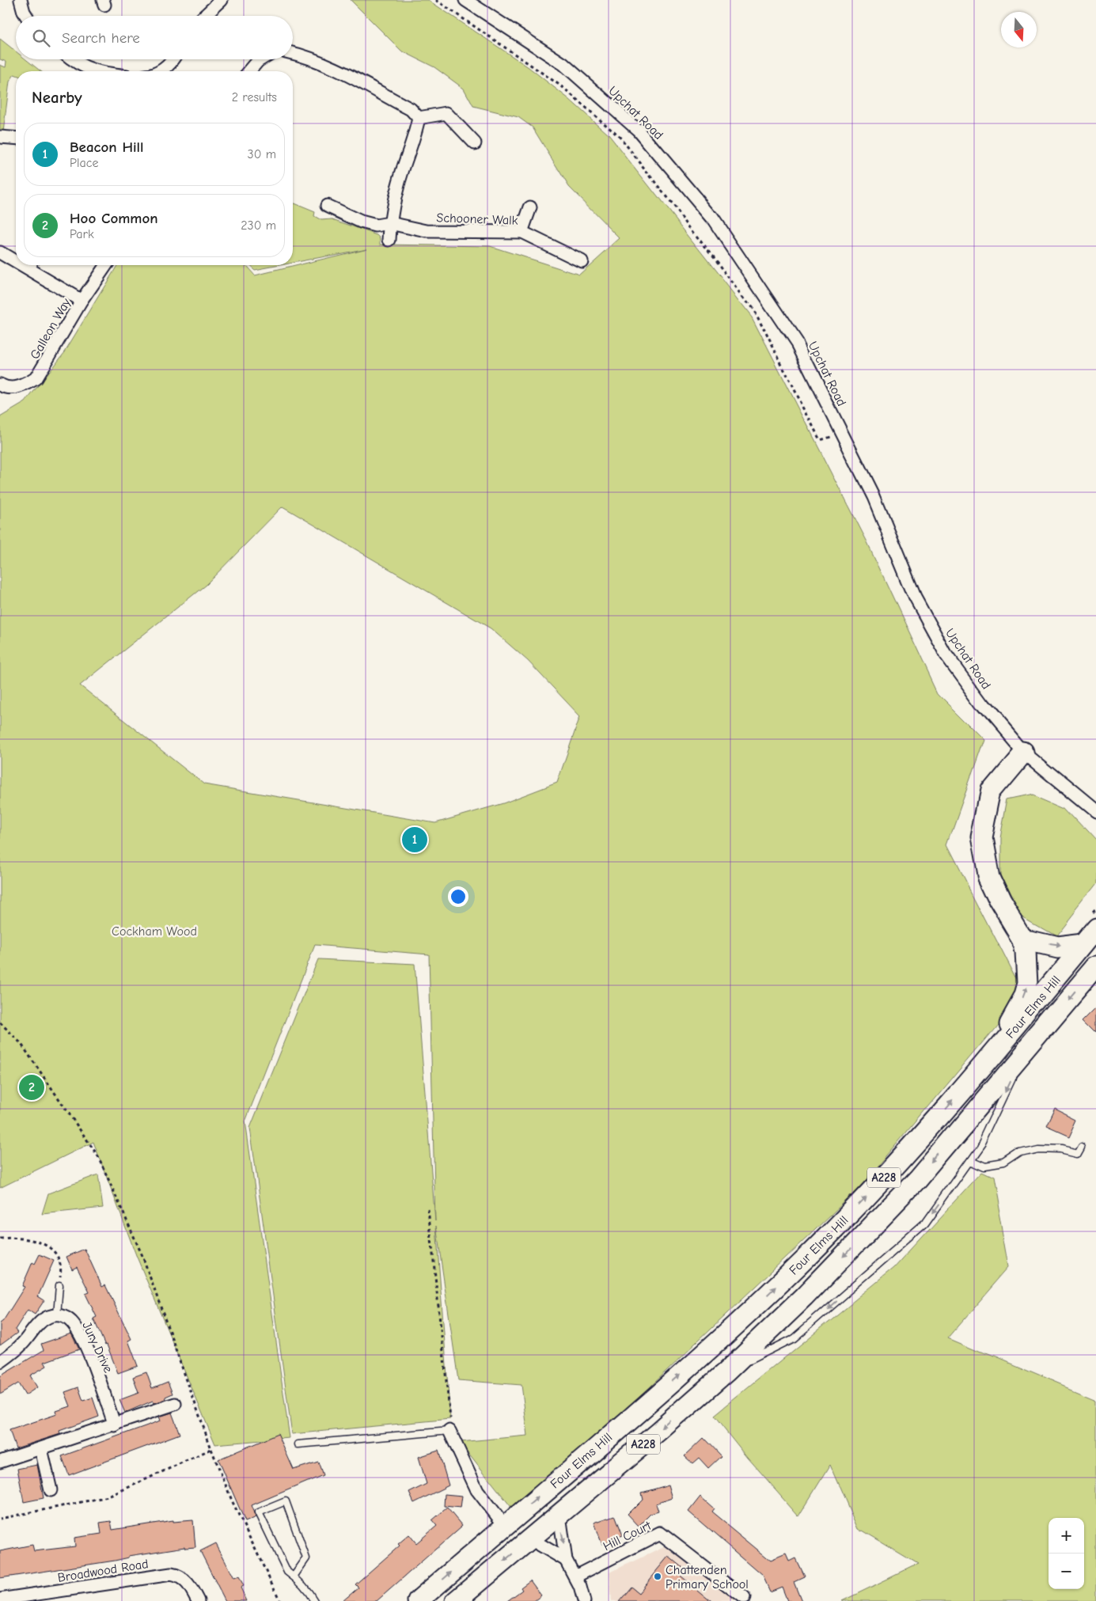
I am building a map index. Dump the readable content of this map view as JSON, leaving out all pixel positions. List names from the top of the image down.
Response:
{
  "streets": {
    "main road": ["Four Elms Hill", "A228"],
    "street": [
      "Upchat Road",
      "Schooner Walk",
      "Galleon Way",
      "Jury Drive",
      "Hill Court",
      "Broadwood Road"
    ]
  },
  "crossings": [
    ["Four Elms Hill", "A228"]
  ],
  "parks": ["Cockham Wood"],
  "places": ["Chattenden Primary School"],
  "north": "bottom",
  "page": {
    "search": "Search here",
    "heading": ["Nearby", "2 results"],
    "list": [
      {
        "mark": "1",
        "name": "Beacon Hill",
        "note": "Place",
        "value": "30 m"
      },
      {
        "mark": "2",
        "name": "Hoo Common",
        "note": "Park",
        "value": "230 m"
      }
    ],
    "pins": ["1", "2"],
    "map_buttons": ["+", "−"]
  }
}
